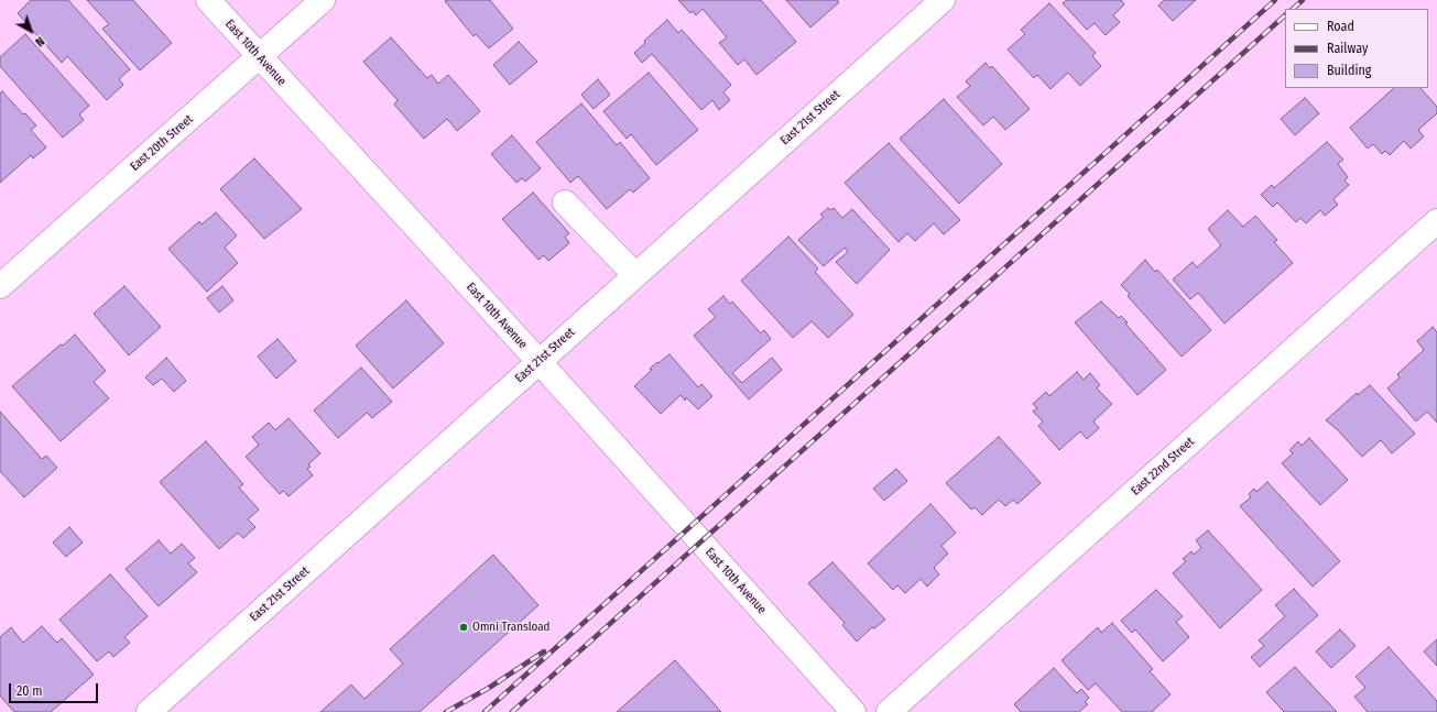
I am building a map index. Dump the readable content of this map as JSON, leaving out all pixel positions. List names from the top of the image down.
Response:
{
  "streets": {
    "street": [
      "East 10th Avenue",
      "East 21st Street",
      "East 20th Street",
      "East 22nd Street"
    ]
  },
  "crossings": [
    ["East 10th Avenue", "East 21st Street"],
    ["East 10th Avenue", "East 20th Street"]
  ],
  "places": ["Omni Transload"],
  "legend": ["Road", "Railway", "Building"],
  "scale_bar": "20 m",
  "north": "bottom right"
}
